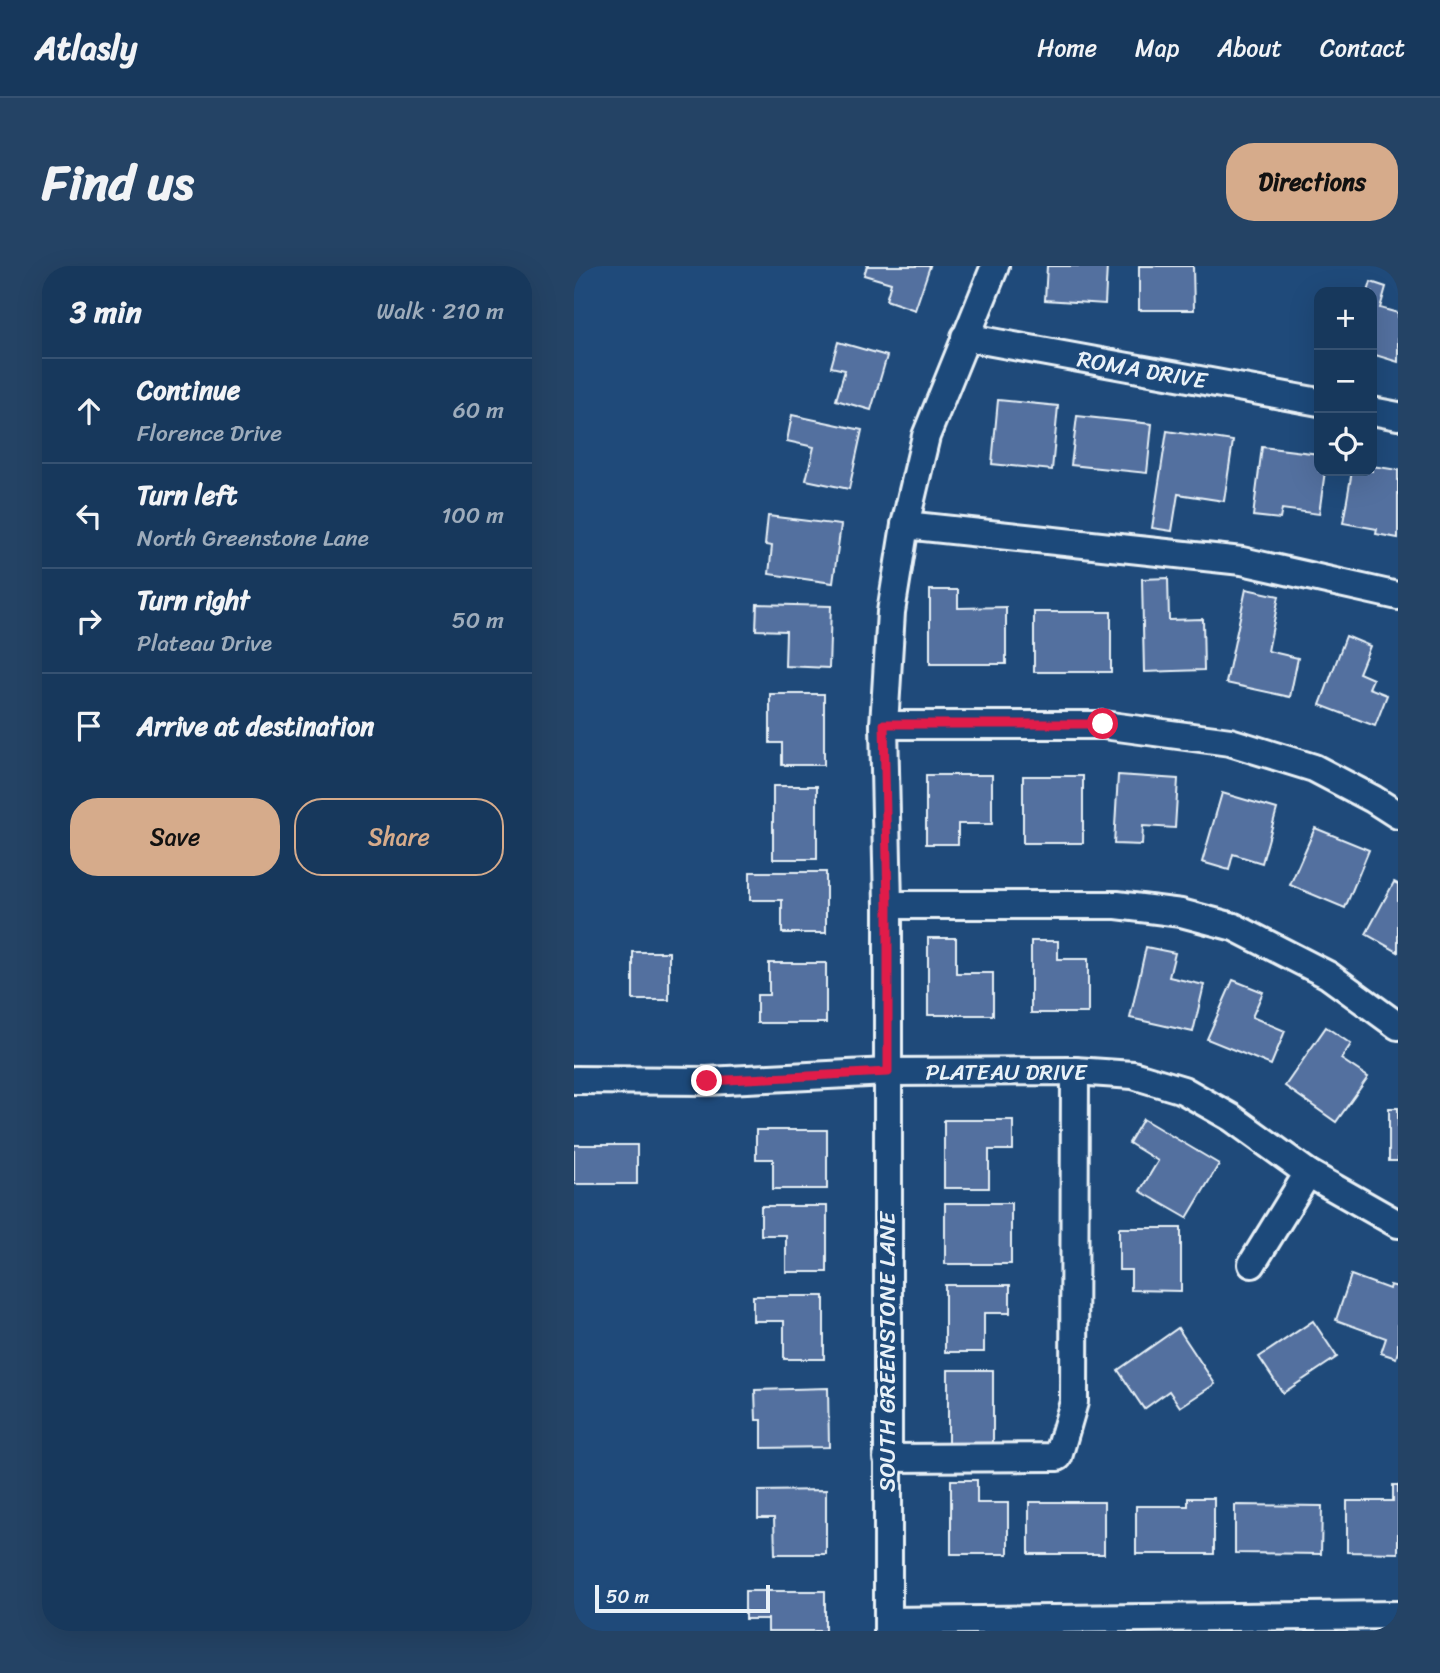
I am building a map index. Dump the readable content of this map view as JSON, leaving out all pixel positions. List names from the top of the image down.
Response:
{
  "streets": {
    "street": ["ROMA DRIVE", "PLATEAU DRIVE", "SOUTH GREENSTONE LANE"]
  },
  "crossings": [
    ["ROMA DRIVE", "SOUTH GREENSTONE LANE"],
    ["PLATEAU DRIVE", "SOUTH GREENSTONE LANE"]
  ],
  "scale_bar": "50 m",
  "page": {
    "header": "Atlasly",
    "nav": [
      "Home",
      "Map",
      "About",
      "Contact"
    ],
    "title": "Find us",
    "buttons": [
      "Directions",
      ["Save", "Share"]
    ],
    "heading": ["3 min", "Walk · 210 m"],
    "map_buttons": ["+", "−"],
    "list": [
      ["Continue", "Florence Drive", "60 m"],
      ["Turn left", "North Greenstone Lane", "100 m"],
      ["Turn right", "Plateau Drive", "50 m"],
      "Arrive at destination"
    ],
    "scale": "50 m"
  }
}
